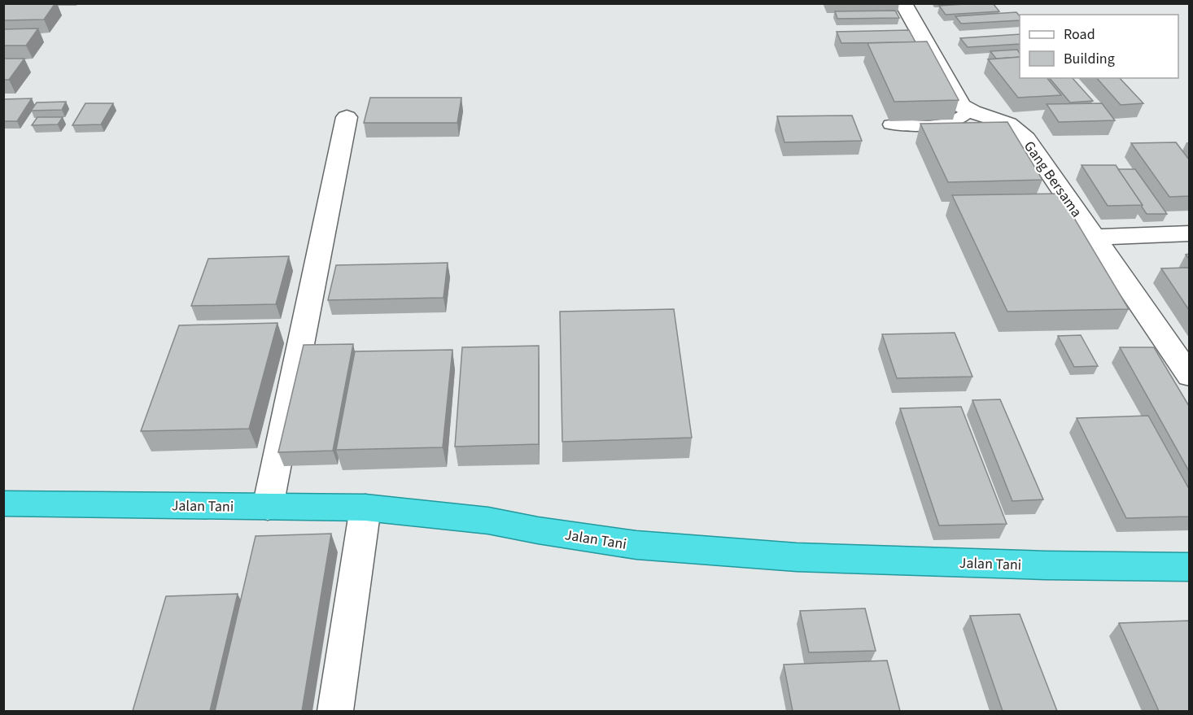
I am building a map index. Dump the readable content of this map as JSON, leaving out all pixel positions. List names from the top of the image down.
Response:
{
  "streets": {
    "highway": ["Jalan Tani"],
    "street": ["Gang Bersama"]
  },
  "legend": ["Road", "Building"]
}
